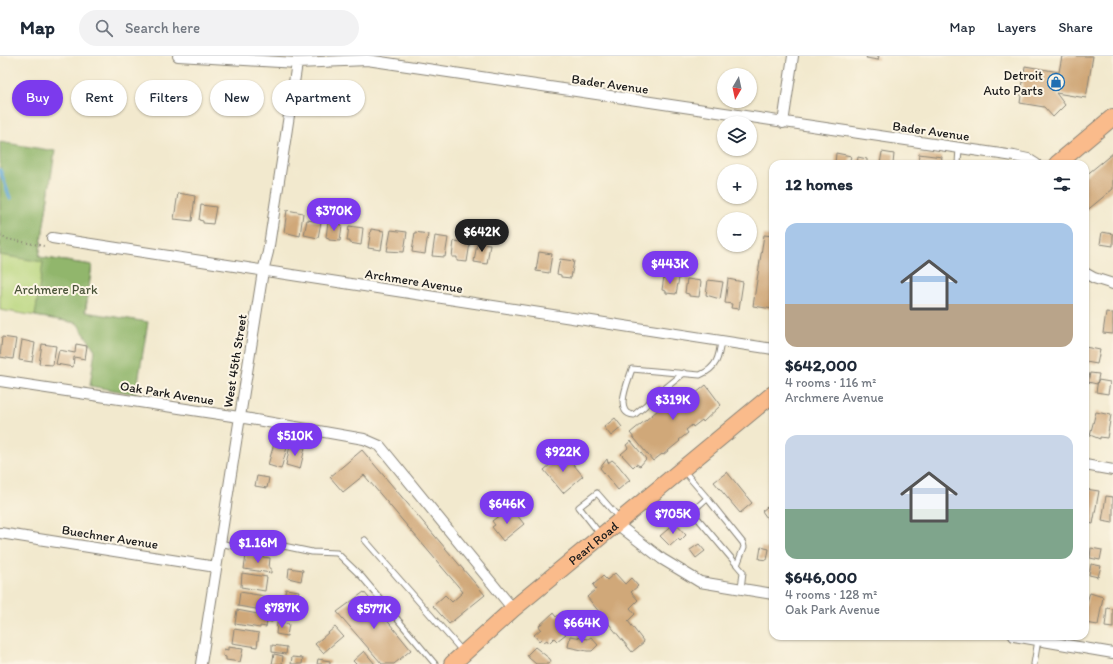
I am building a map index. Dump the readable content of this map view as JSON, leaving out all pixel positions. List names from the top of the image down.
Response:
{
  "streets": {
    "main road": ["Pearl Road"],
    "street": [
      "Bader Avenue",
      "Archmere Avenue",
      "West 45th Street",
      "Oak Park Avenue",
      "Buechner Avenue"
    ]
  },
  "crossings": [
    ["Bader Avenue", "West 45th Street"],
    ["Archmere Avenue", "West 45th Street"],
    ["West 45th Street", "Oak Park Avenue"],
    ["West 45th Street", "Buechner Avenue"],
    ["Oak Park Avenue", "Pearl Road"]
  ],
  "parks": ["Archmere Park"],
  "places": {
    "shop": ["Detroit Auto Parts"]
  },
  "north": "bottom",
  "page": {
    "header": "Map",
    "search": "Search here",
    "nav": ["Map", "Layers", "Share"],
    "map_buttons": ["+", "−"],
    "chip": [
      "Buy",
      "Rent",
      "Filters",
      "New",
      "Apartment"
    ],
    "heading": "12 homes",
    "price": [
      "$370K",
      "$642K",
      "$443K",
      "$319K",
      "$510K",
      "$922K",
      "$646K",
      "$705K",
      "$1.16M",
      "$787K",
      "$577K",
      "$664K"
    ],
    "list": [
      {
        "name": "$642,000",
        "note": "4 rooms · 116 m² · Archmere Avenue"
      },
      {
        "name": "$646,000",
        "note": "4 rooms · 128 m² · Oak Park Avenue"
      }
    ]
  }
}
